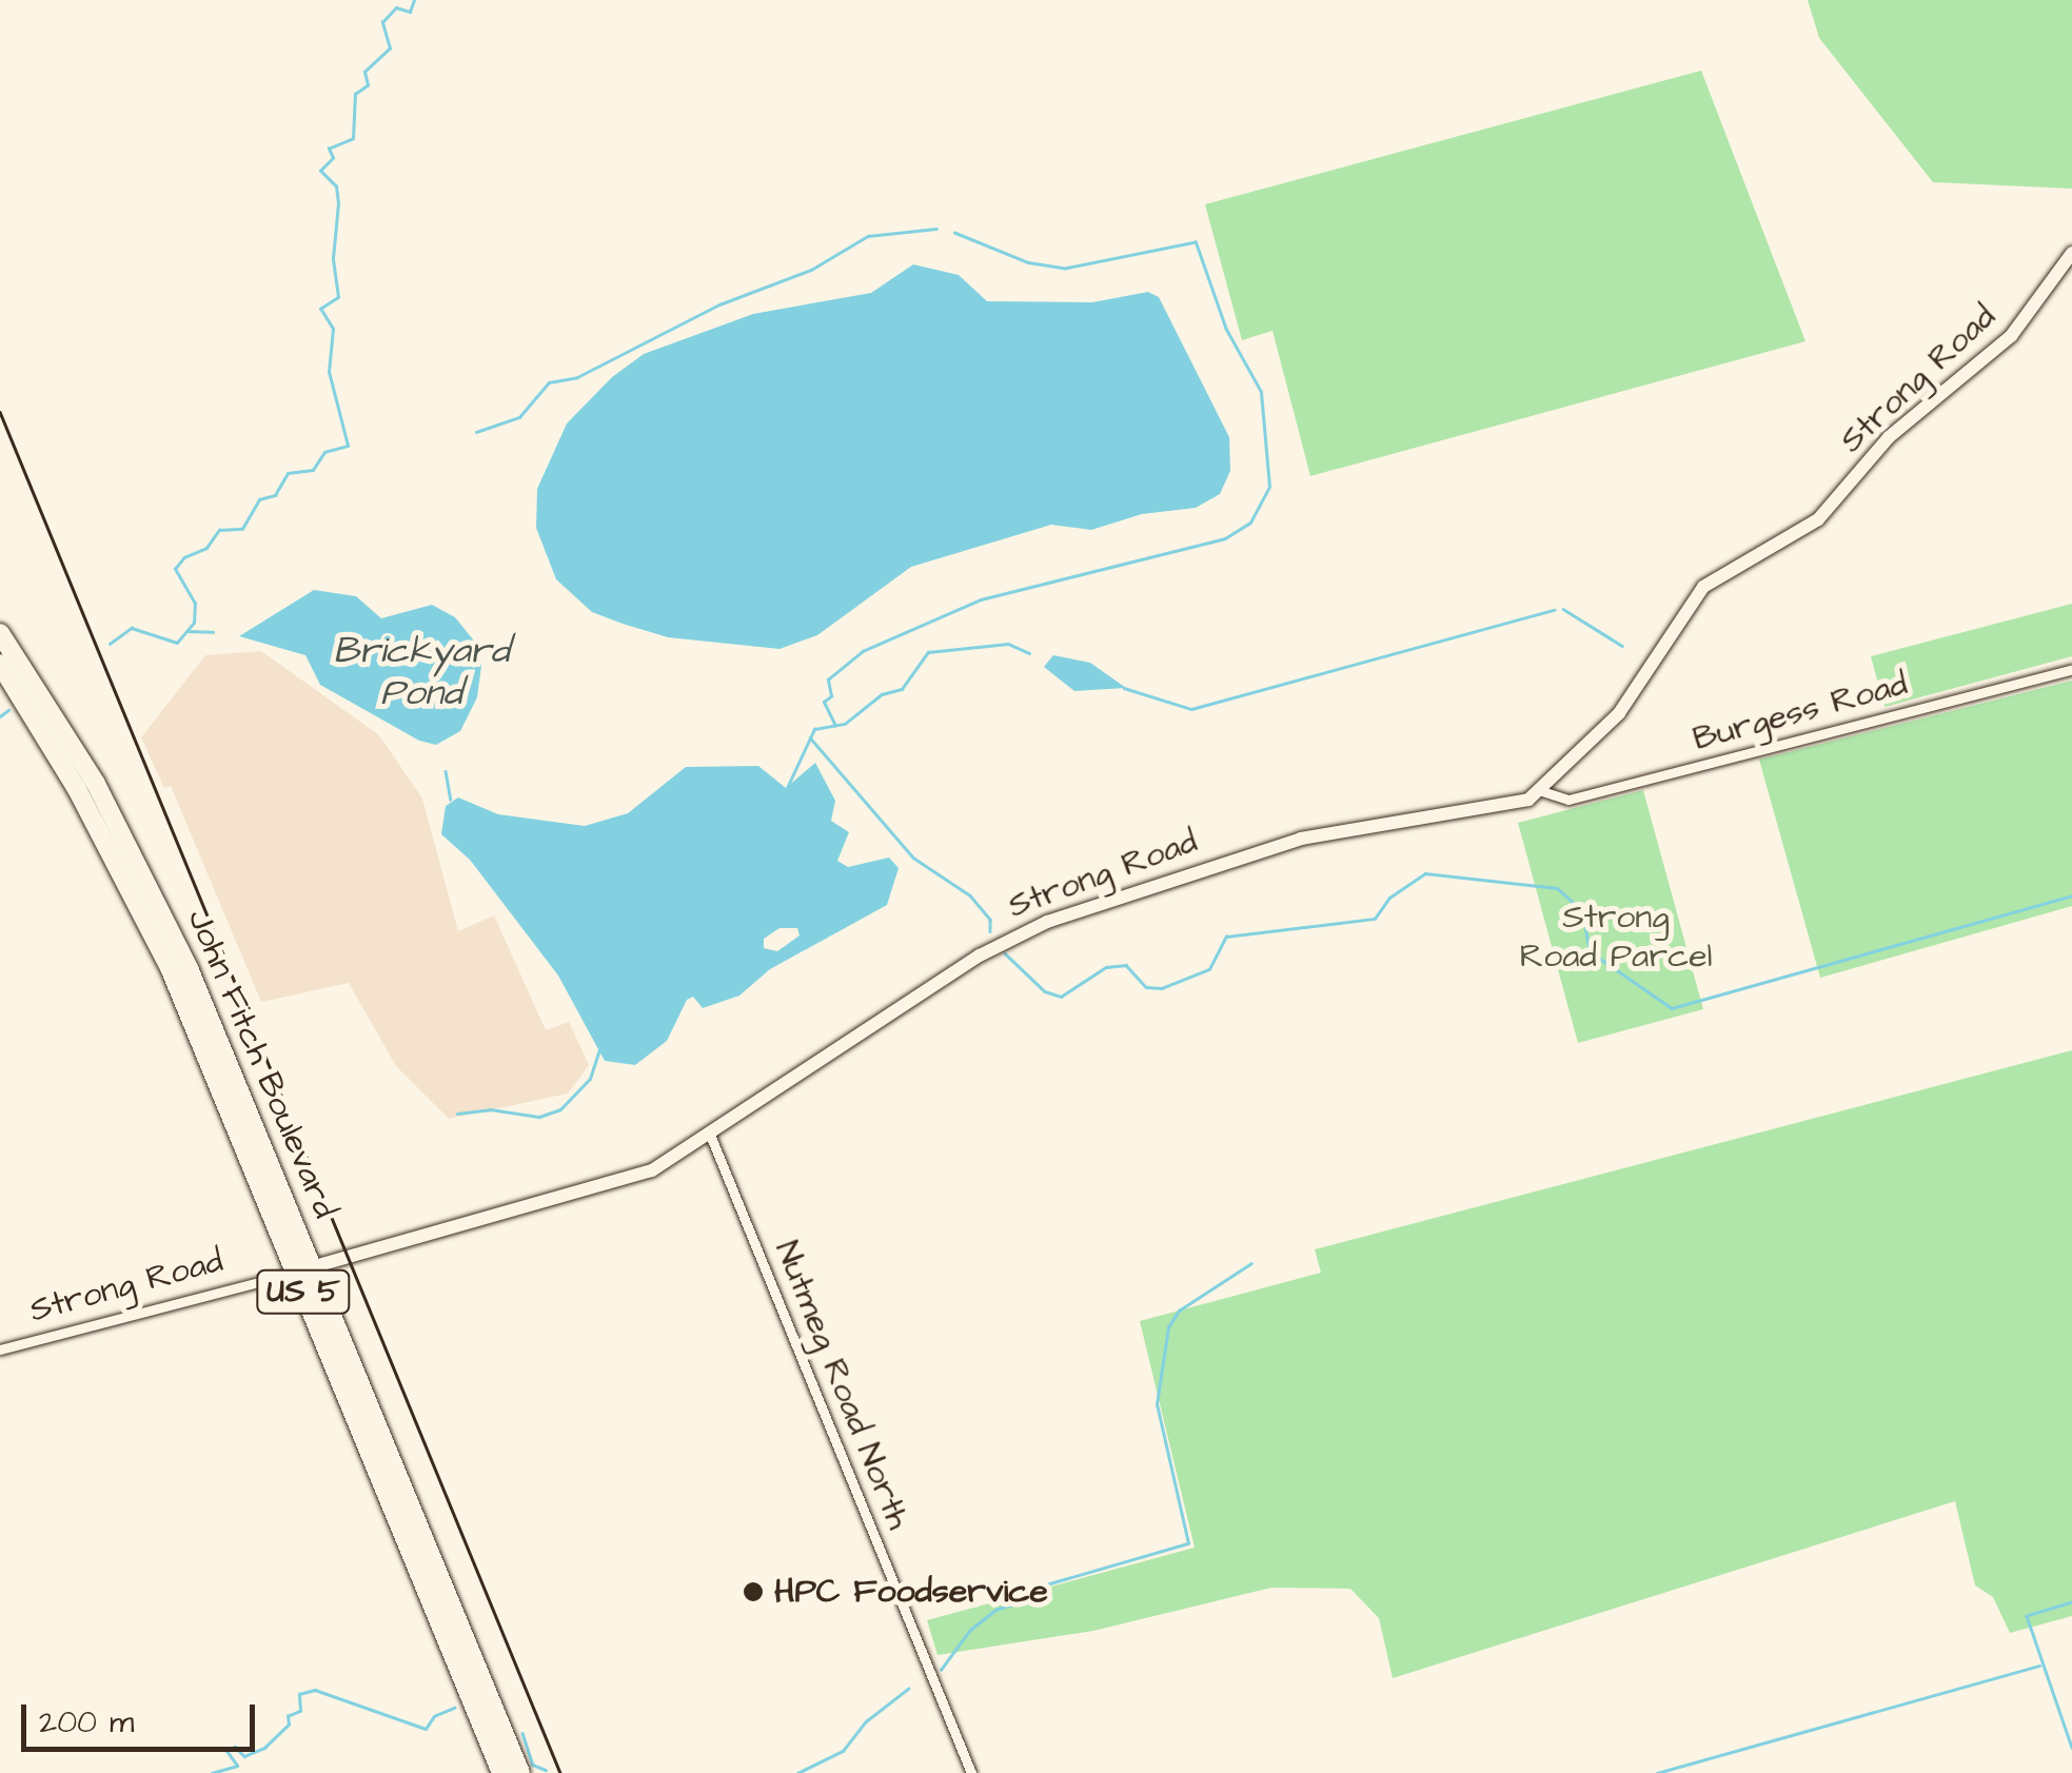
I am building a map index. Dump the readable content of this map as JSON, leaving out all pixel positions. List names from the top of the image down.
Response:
{
  "streets": {
    "highway": ["John Fitch Boulevard", "US 5"],
    "street": ["Strong Road", "Burgess Road", "Nutmeg Road North"]
  },
  "crossings": [
    ["Strong Road", "Burgess Road"],
    ["Strong Road", "John Fitch Boulevard"],
    ["Strong Road", "Nutmeg Road North"]
  ],
  "water": ["Brickyard Pond"],
  "parks": ["Strong Road Parcel"],
  "places": ["HPC Foodservice"],
  "scale_bar": "200 m"
}
